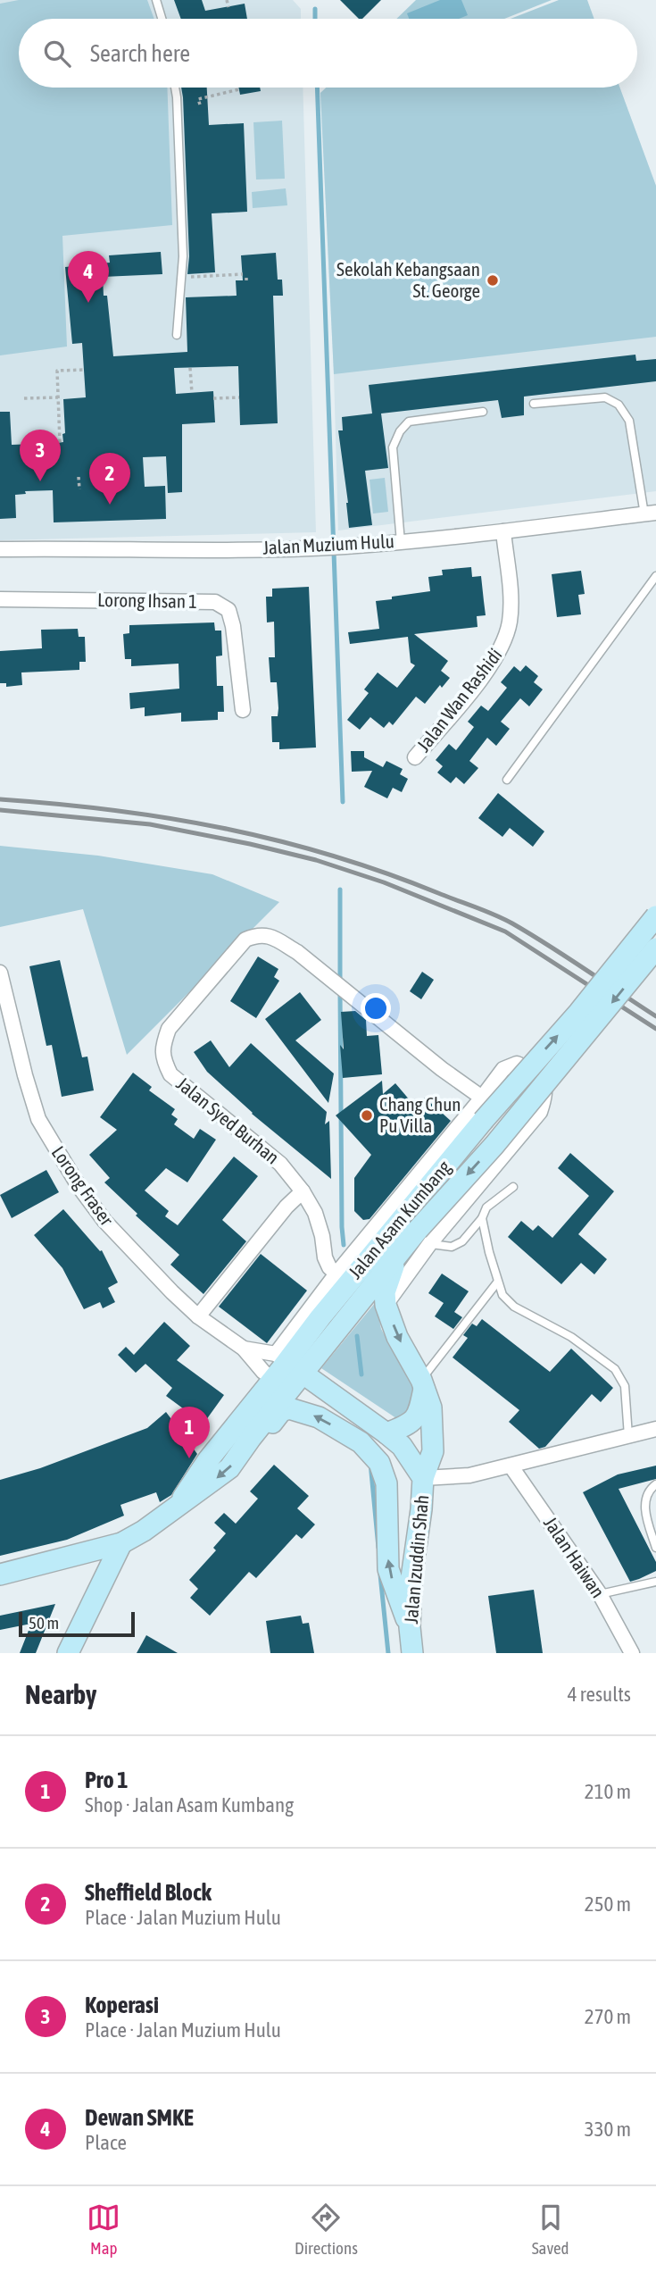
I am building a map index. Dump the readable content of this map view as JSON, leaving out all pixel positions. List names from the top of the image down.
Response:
{
  "streets": {
    "main road": ["Jalan Asam Kumbang", "Jalan Izuddin Shah"],
    "street": [
      "Jalan Muzium Hulu",
      "Lorong Ihsan 1",
      "Jalan Wan Rashidi",
      "Jalan Syed Burhan",
      "Lorong Fraser",
      "Jalan Haiwan"
    ]
  },
  "crossings": [
    ["Jalan Muzium Hulu", "Jalan Wan Rashidi"],
    ["Lorong Fraser", "Jalan Asam Kumbang"],
    ["Lorong Fraser", "Jalan Izuddin Shah"],
    ["Jalan Asam Kumbang", "Jalan Izuddin Shah"]
  ],
  "places": ["Sekolah Kebangsaan St. George", "Chang Chun Pu Villa"],
  "scale_bar": "50 m",
  "page": {
    "search": "Search here",
    "pins": [
      "4",
      "3",
      "2",
      "1"
    ],
    "scale": "50 m",
    "heading": ["Nearby", "4 results"],
    "list": [
      {
        "mark": "1",
        "name": "Pro 1",
        "note": "Shop · Jalan Asam Kumbang",
        "value": "210 m"
      },
      {
        "mark": "2",
        "name": "Sheffield Block",
        "note": "Place · Jalan Muzium Hulu",
        "value": "250 m"
      },
      {
        "mark": "3",
        "name": "Koperasi",
        "note": "Place · Jalan Muzium Hulu",
        "value": "270 m"
      },
      {
        "mark": "4",
        "name": "Dewan SMKE",
        "note": "Place",
        "value": "330 m"
      }
    ],
    "nav": ["Map", "Directions", "Saved"]
  }
}
